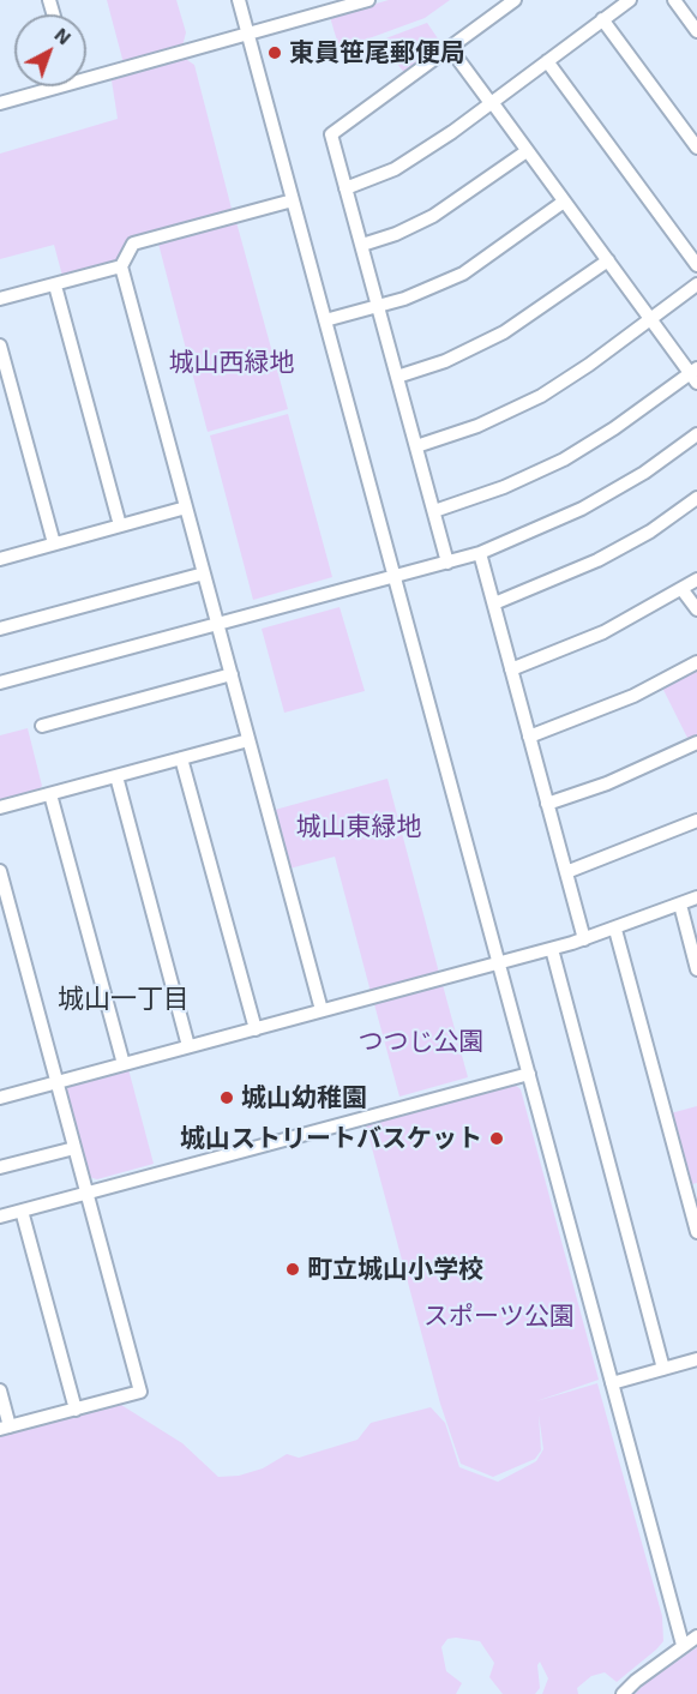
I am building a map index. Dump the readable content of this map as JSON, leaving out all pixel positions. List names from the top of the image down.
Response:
{
  "districts": ["城山一丁目"],
  "parks": [
    "城山西緑地",
    "城山東緑地",
    "つつじ公園",
    "スポーツ公園"
  ],
  "places": [
    "東員笹尾郵便局",
    "城山幼稚園",
    "城山ストリートバスケット",
    "町立城山小学校"
  ],
  "north": "top right"
}
